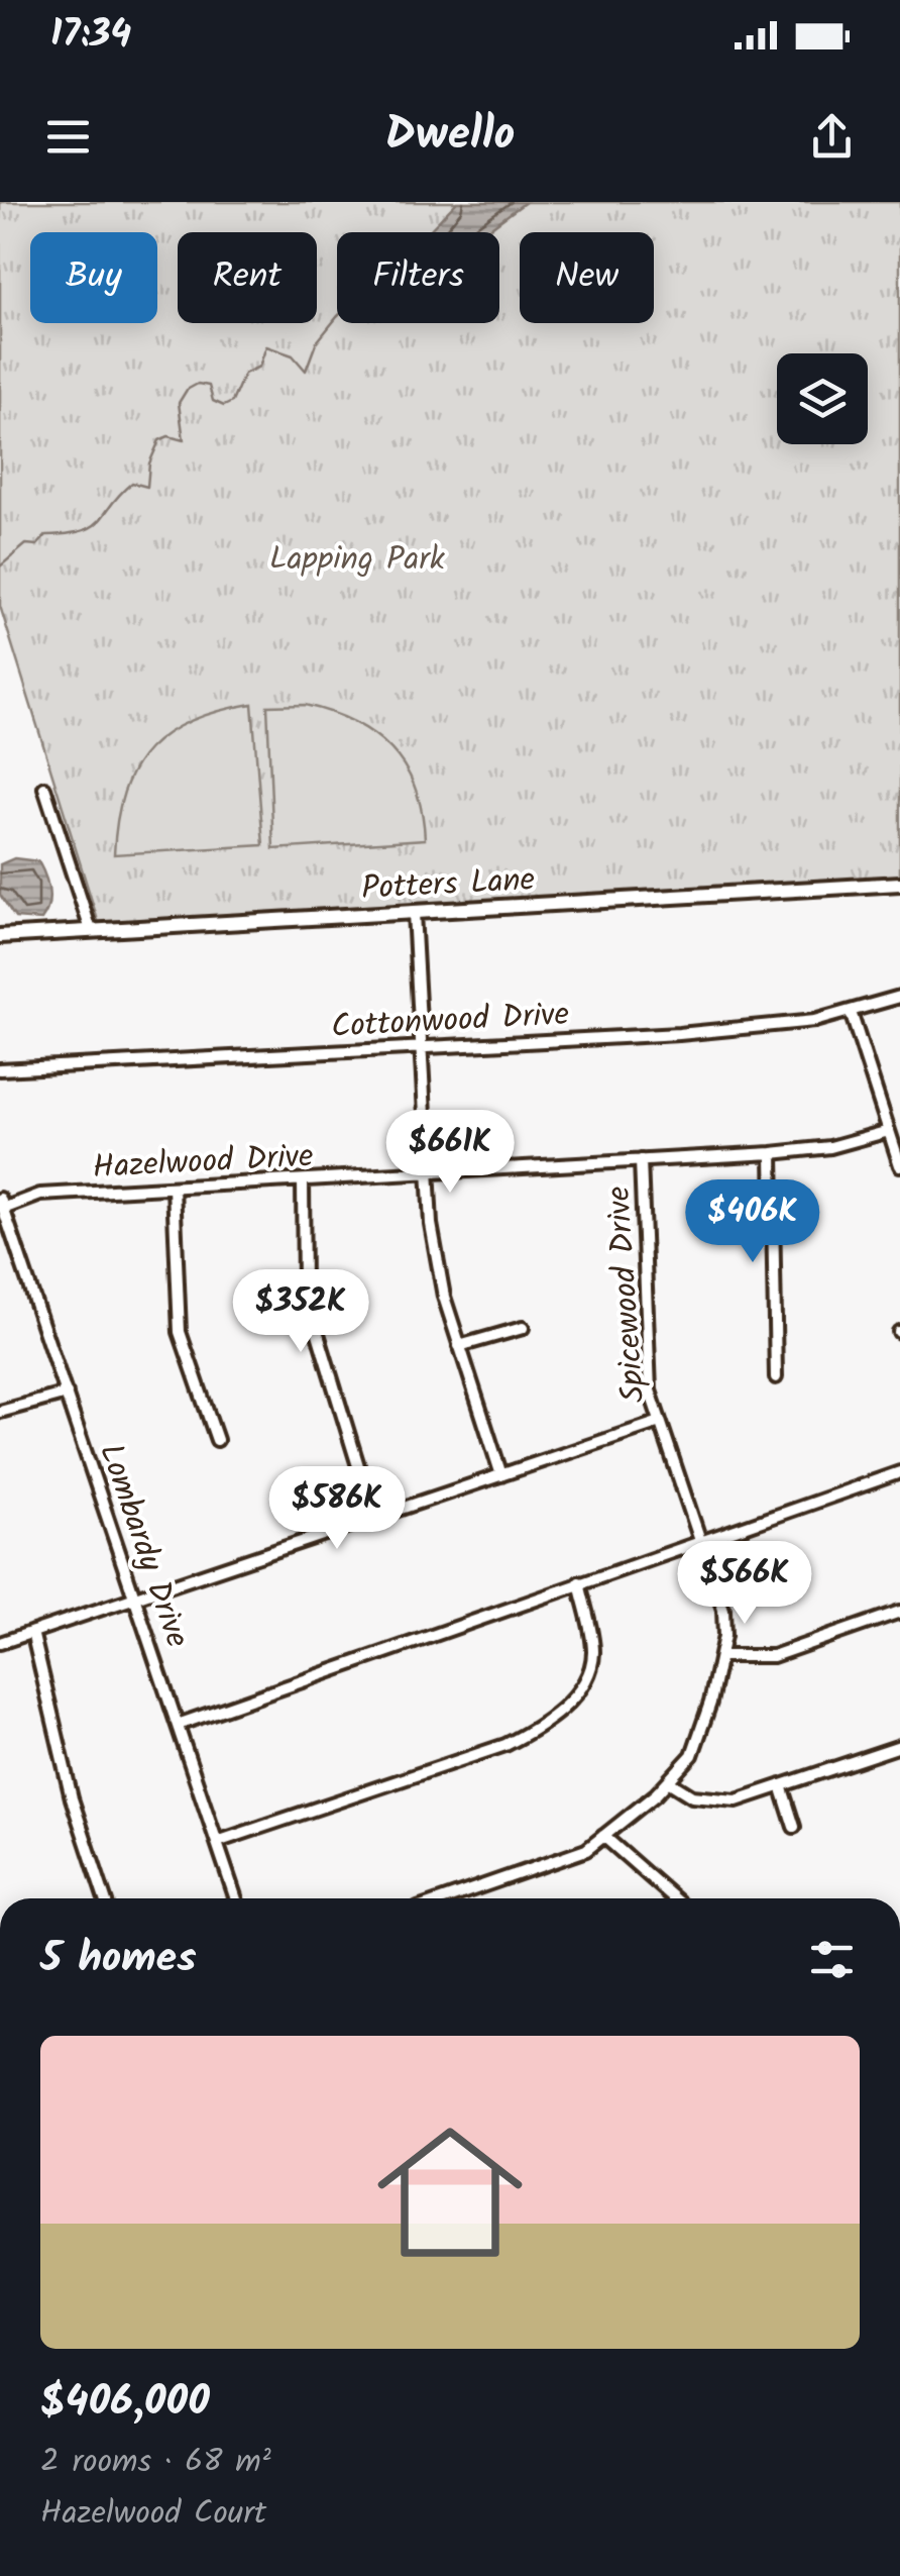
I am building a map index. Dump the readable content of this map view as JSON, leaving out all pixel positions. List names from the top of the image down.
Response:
{
  "streets": {
    "main road": ["Potters Lane"],
    "street": [
      "Cottonwood Drive",
      "Hazelwood Drive",
      "Spicewood Drive",
      "Lombardy Drive"
    ]
  },
  "crossings": [
    ["Hazelwood Drive", "Spicewood Drive"],
    ["Hazelwood Drive", "Lombardy Drive"]
  ],
  "parks": ["Lapping Park"],
  "page": {
    "status": "17:34",
    "header": "Dwello",
    "chip": [
      "Buy",
      "Rent",
      "Filters",
      "New"
    ],
    "price": [
      "$661K",
      "$406K",
      "$352K",
      "$586K",
      "$566K"
    ],
    "heading": "5 homes",
    "list": [
      {
        "name": "$406,000",
        "note": "2 rooms · 68 m² · Hazelwood Court"
      }
    ]
  }
}
